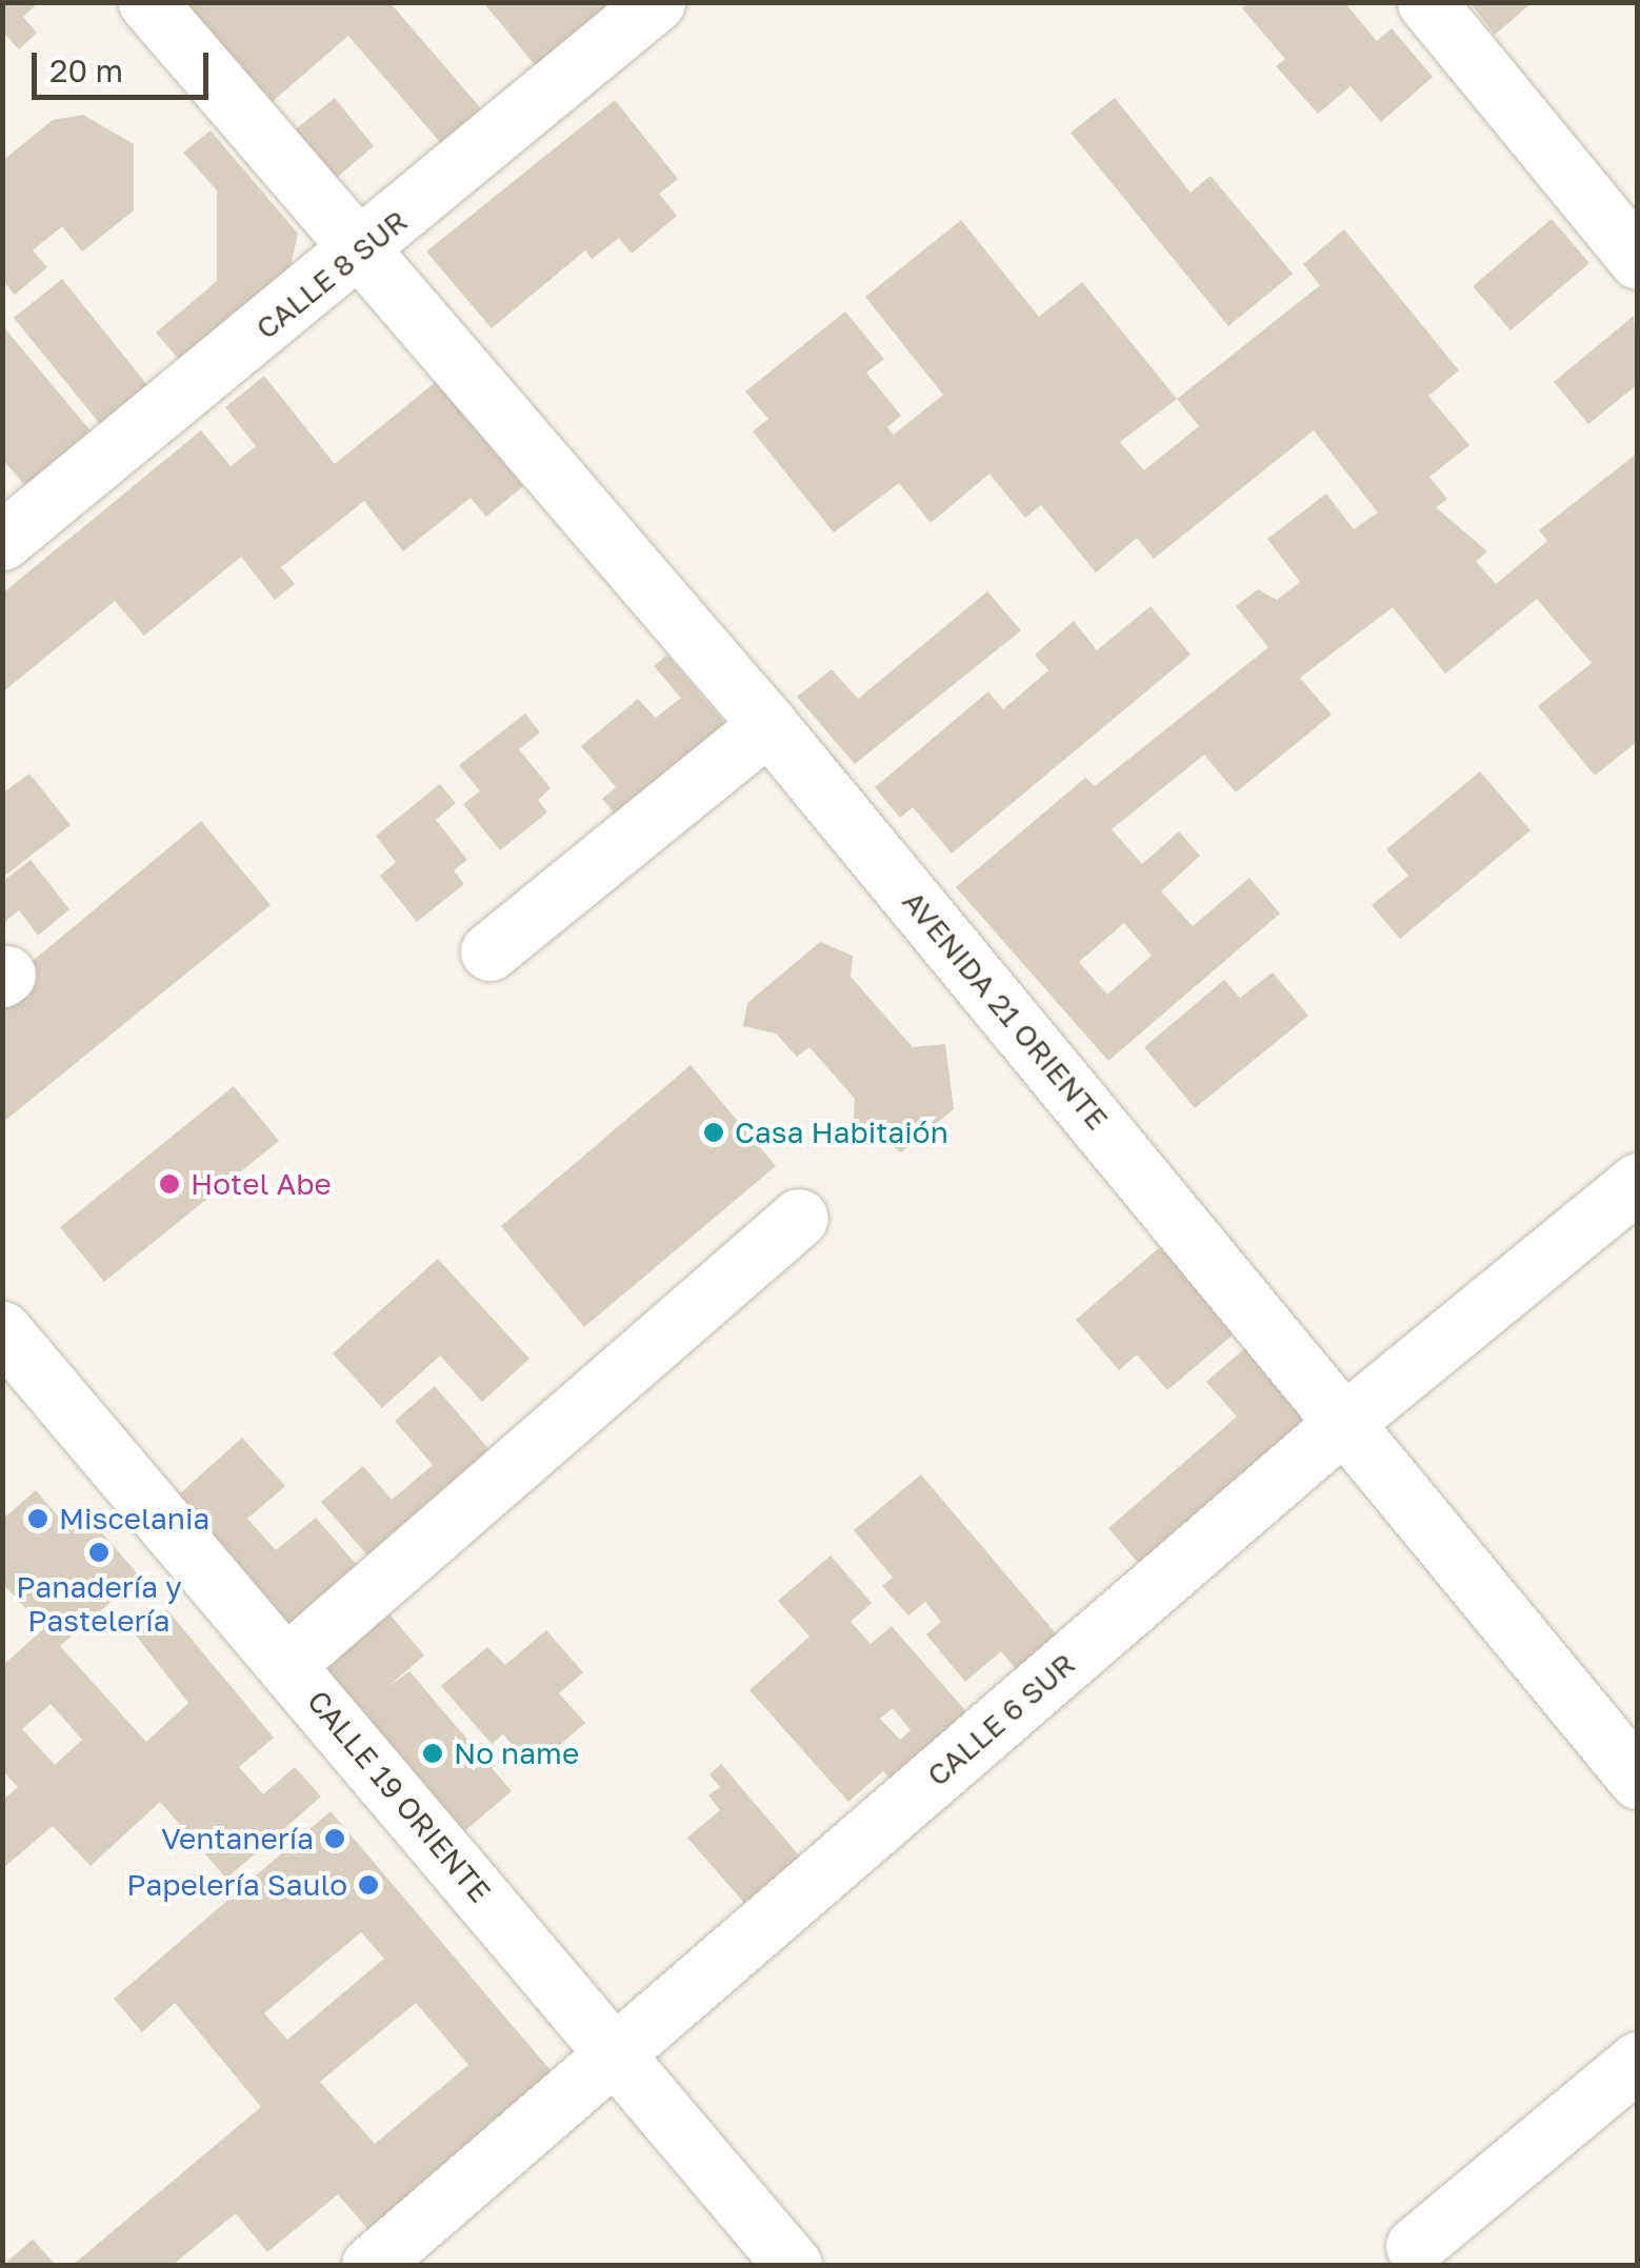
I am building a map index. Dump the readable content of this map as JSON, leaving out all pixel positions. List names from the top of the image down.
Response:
{
  "streets": {
    "street": [
      "CALLE 8 SUR",
      "AVENIDA 21 ORIENTE",
      "CALLE 6 SUR",
      "CALLE 19 ORIENTE"
    ]
  },
  "crossings": [
    ["CALLE 8 SUR", "AVENIDA 21 ORIENTE"],
    ["AVENIDA 21 ORIENTE", "CALLE 6 SUR"],
    ["CALLE 6 SUR", "CALLE 19 ORIENTE"]
  ],
  "places": [
    "Casa Habitaión",
    "Hotel Abe",
    "Miscelania",
    "Panadería y Pastelería",
    "No name",
    "Ventanería",
    "Papelería Saulo"
  ],
  "scale_bar": "20 m"
}
